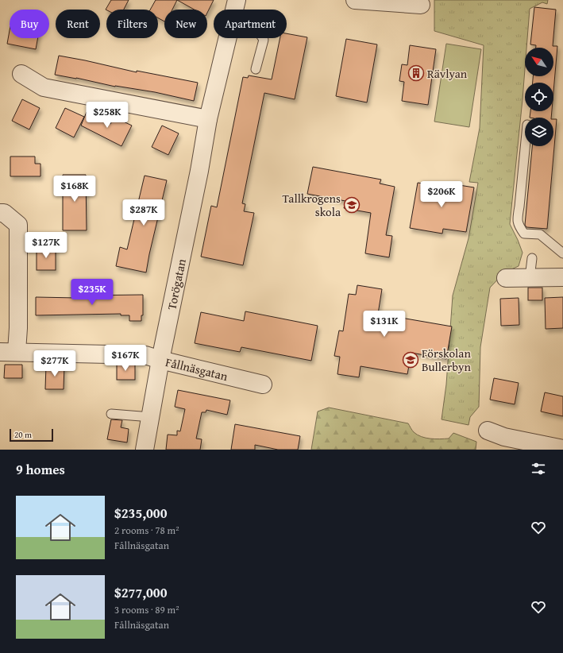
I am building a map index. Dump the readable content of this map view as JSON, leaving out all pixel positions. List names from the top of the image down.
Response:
{
  "streets": {
    "street": ["Torögatan", "Fållnäsgatan"]
  },
  "crossings": [
    ["Torögatan", "Fållnäsgatan"]
  ],
  "places": {
    "building": ["Rävlyan"],
    "school or university": ["Tallkrogens skola", "Förskolan Bullerbyn"]
  },
  "scale_bar": "20 m",
  "north": "top left",
  "page": {
    "chip": [
      "Buy",
      "Rent",
      "Filters",
      "New",
      "Apartment"
    ],
    "price": [
      "$258K",
      "$168K",
      "$206K",
      "$287K",
      "$127K",
      "$235K",
      "$131K",
      "$167K",
      "$277K"
    ],
    "scale": "20 m",
    "heading": "9 homes",
    "list": [
      {
        "name": "$235,000",
        "note": "2 rooms · 78 m² · Fållnäsgatan"
      },
      {
        "name": "$277,000",
        "note": "3 rooms · 89 m² · Fållnäsgatan"
      }
    ]
  }
}
